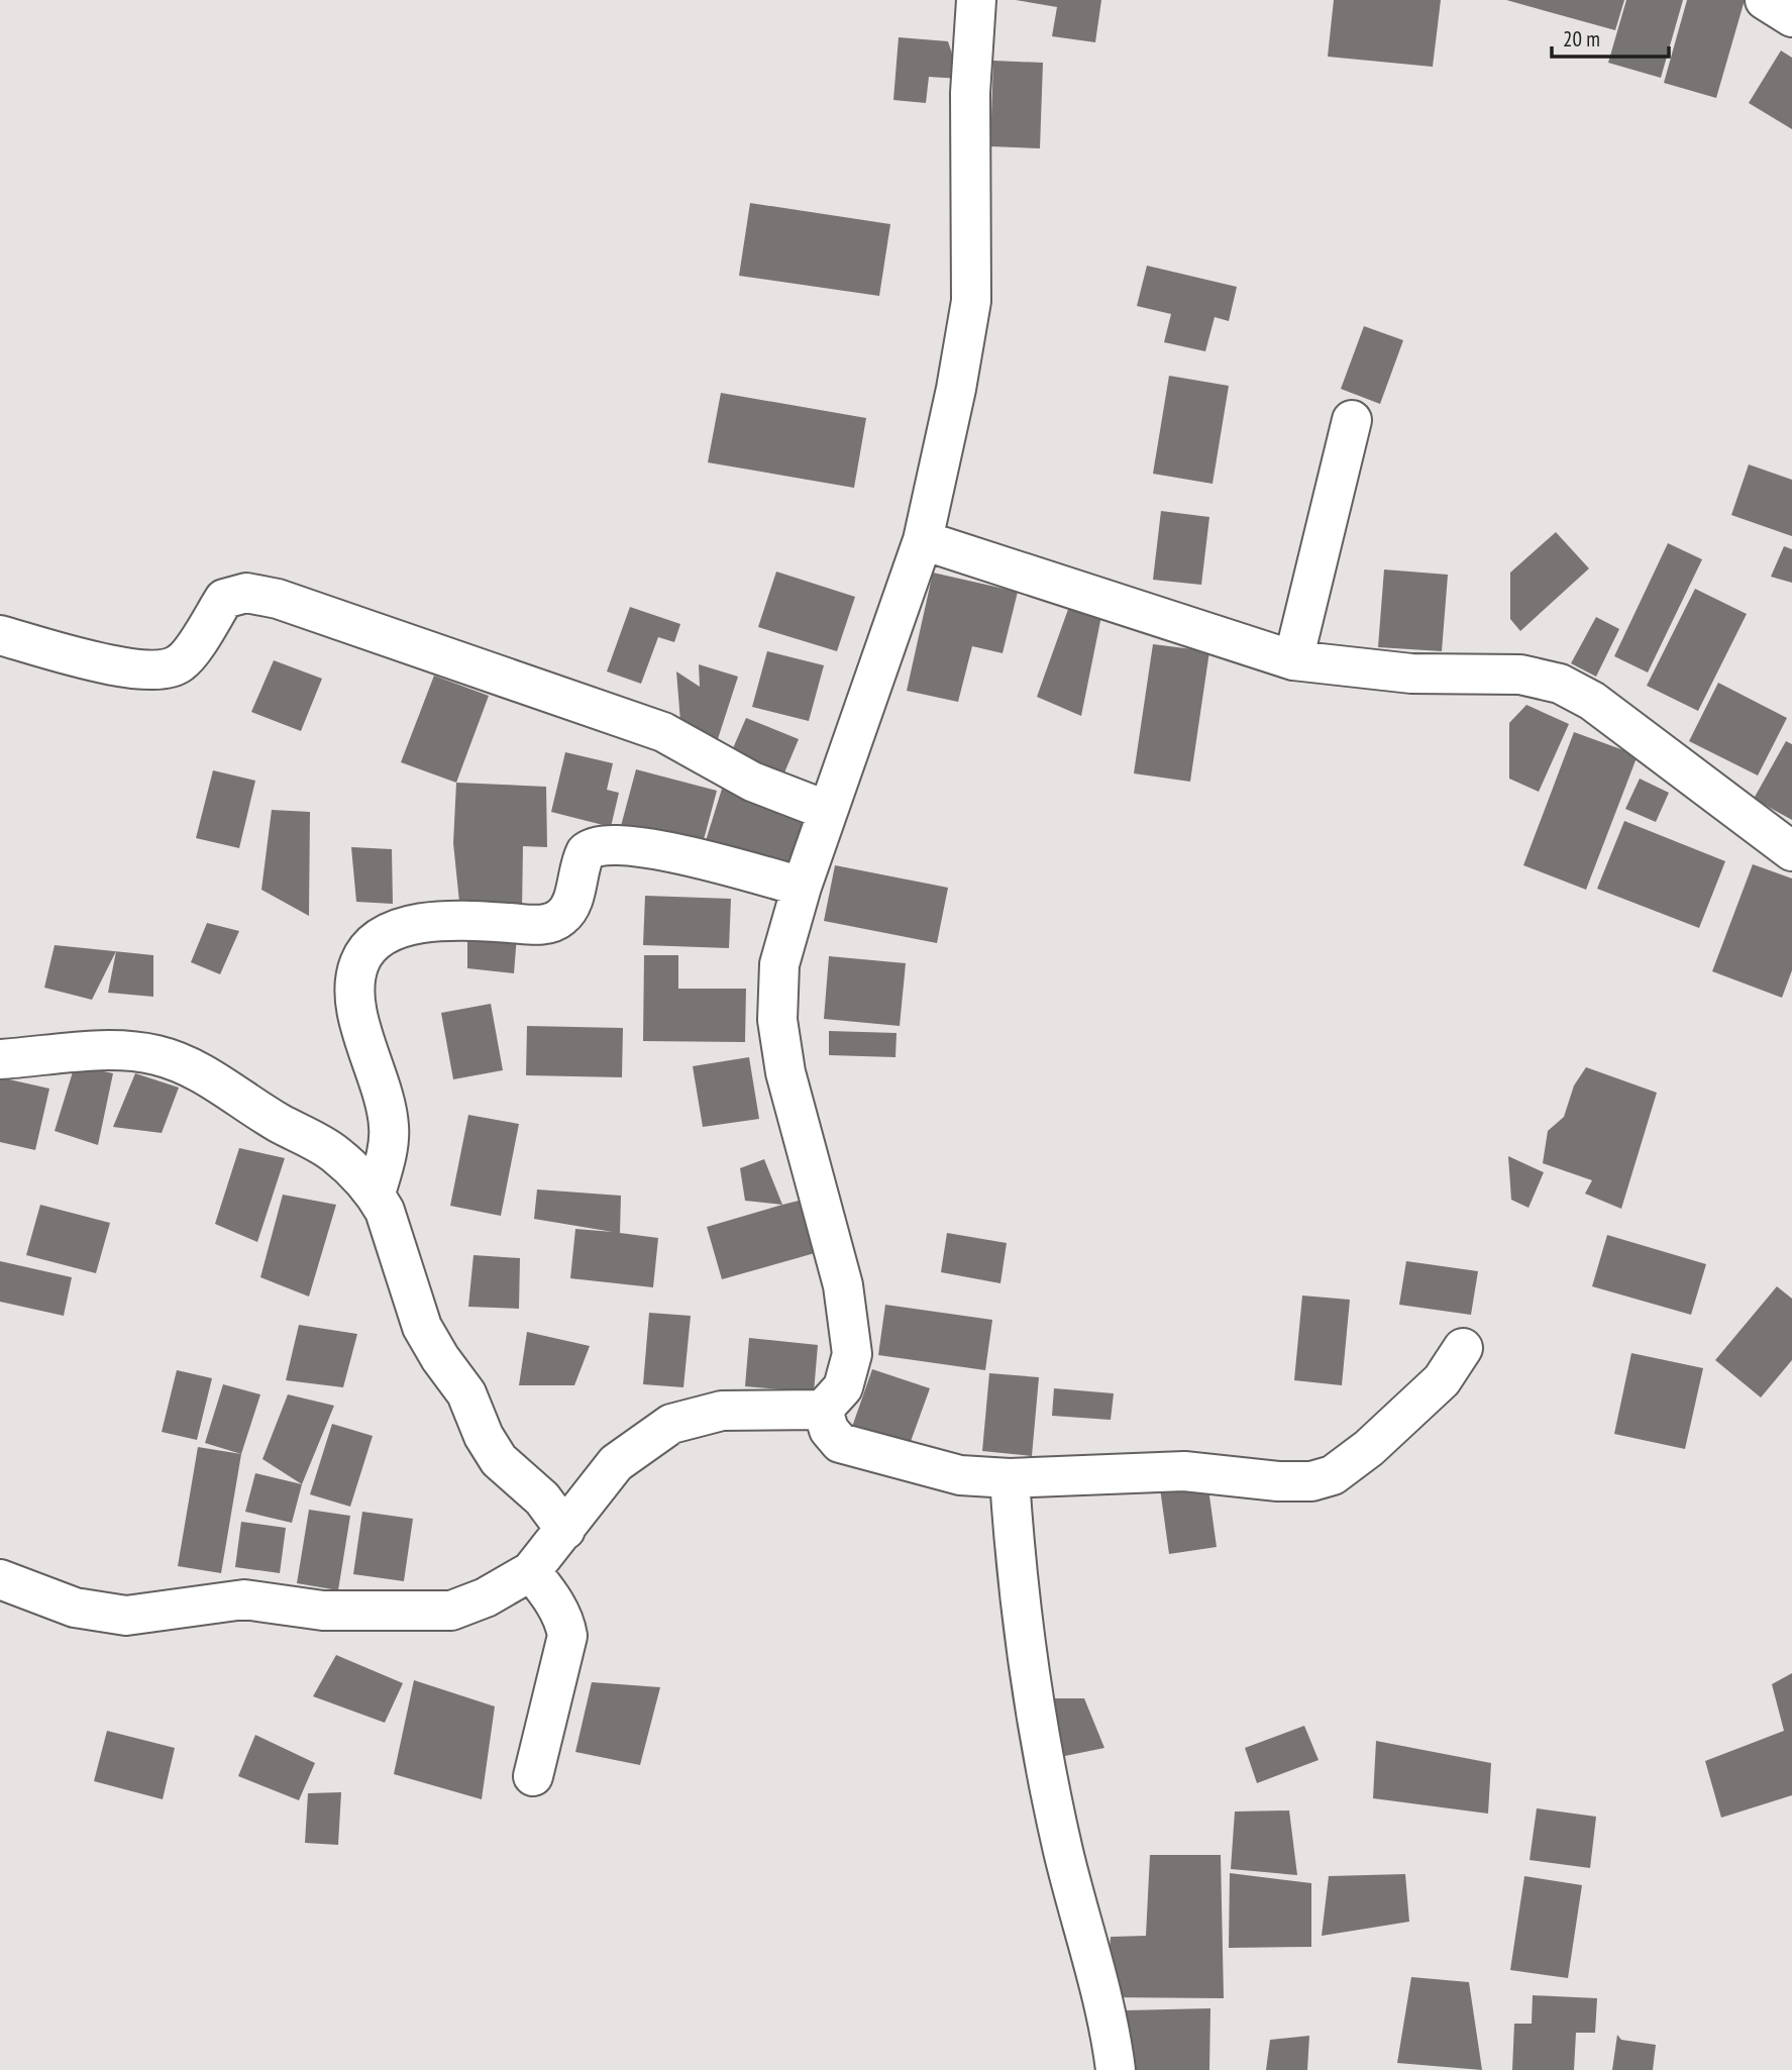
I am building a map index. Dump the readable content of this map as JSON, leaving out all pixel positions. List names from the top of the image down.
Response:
{
  "scale_bar": "20 m"
}
